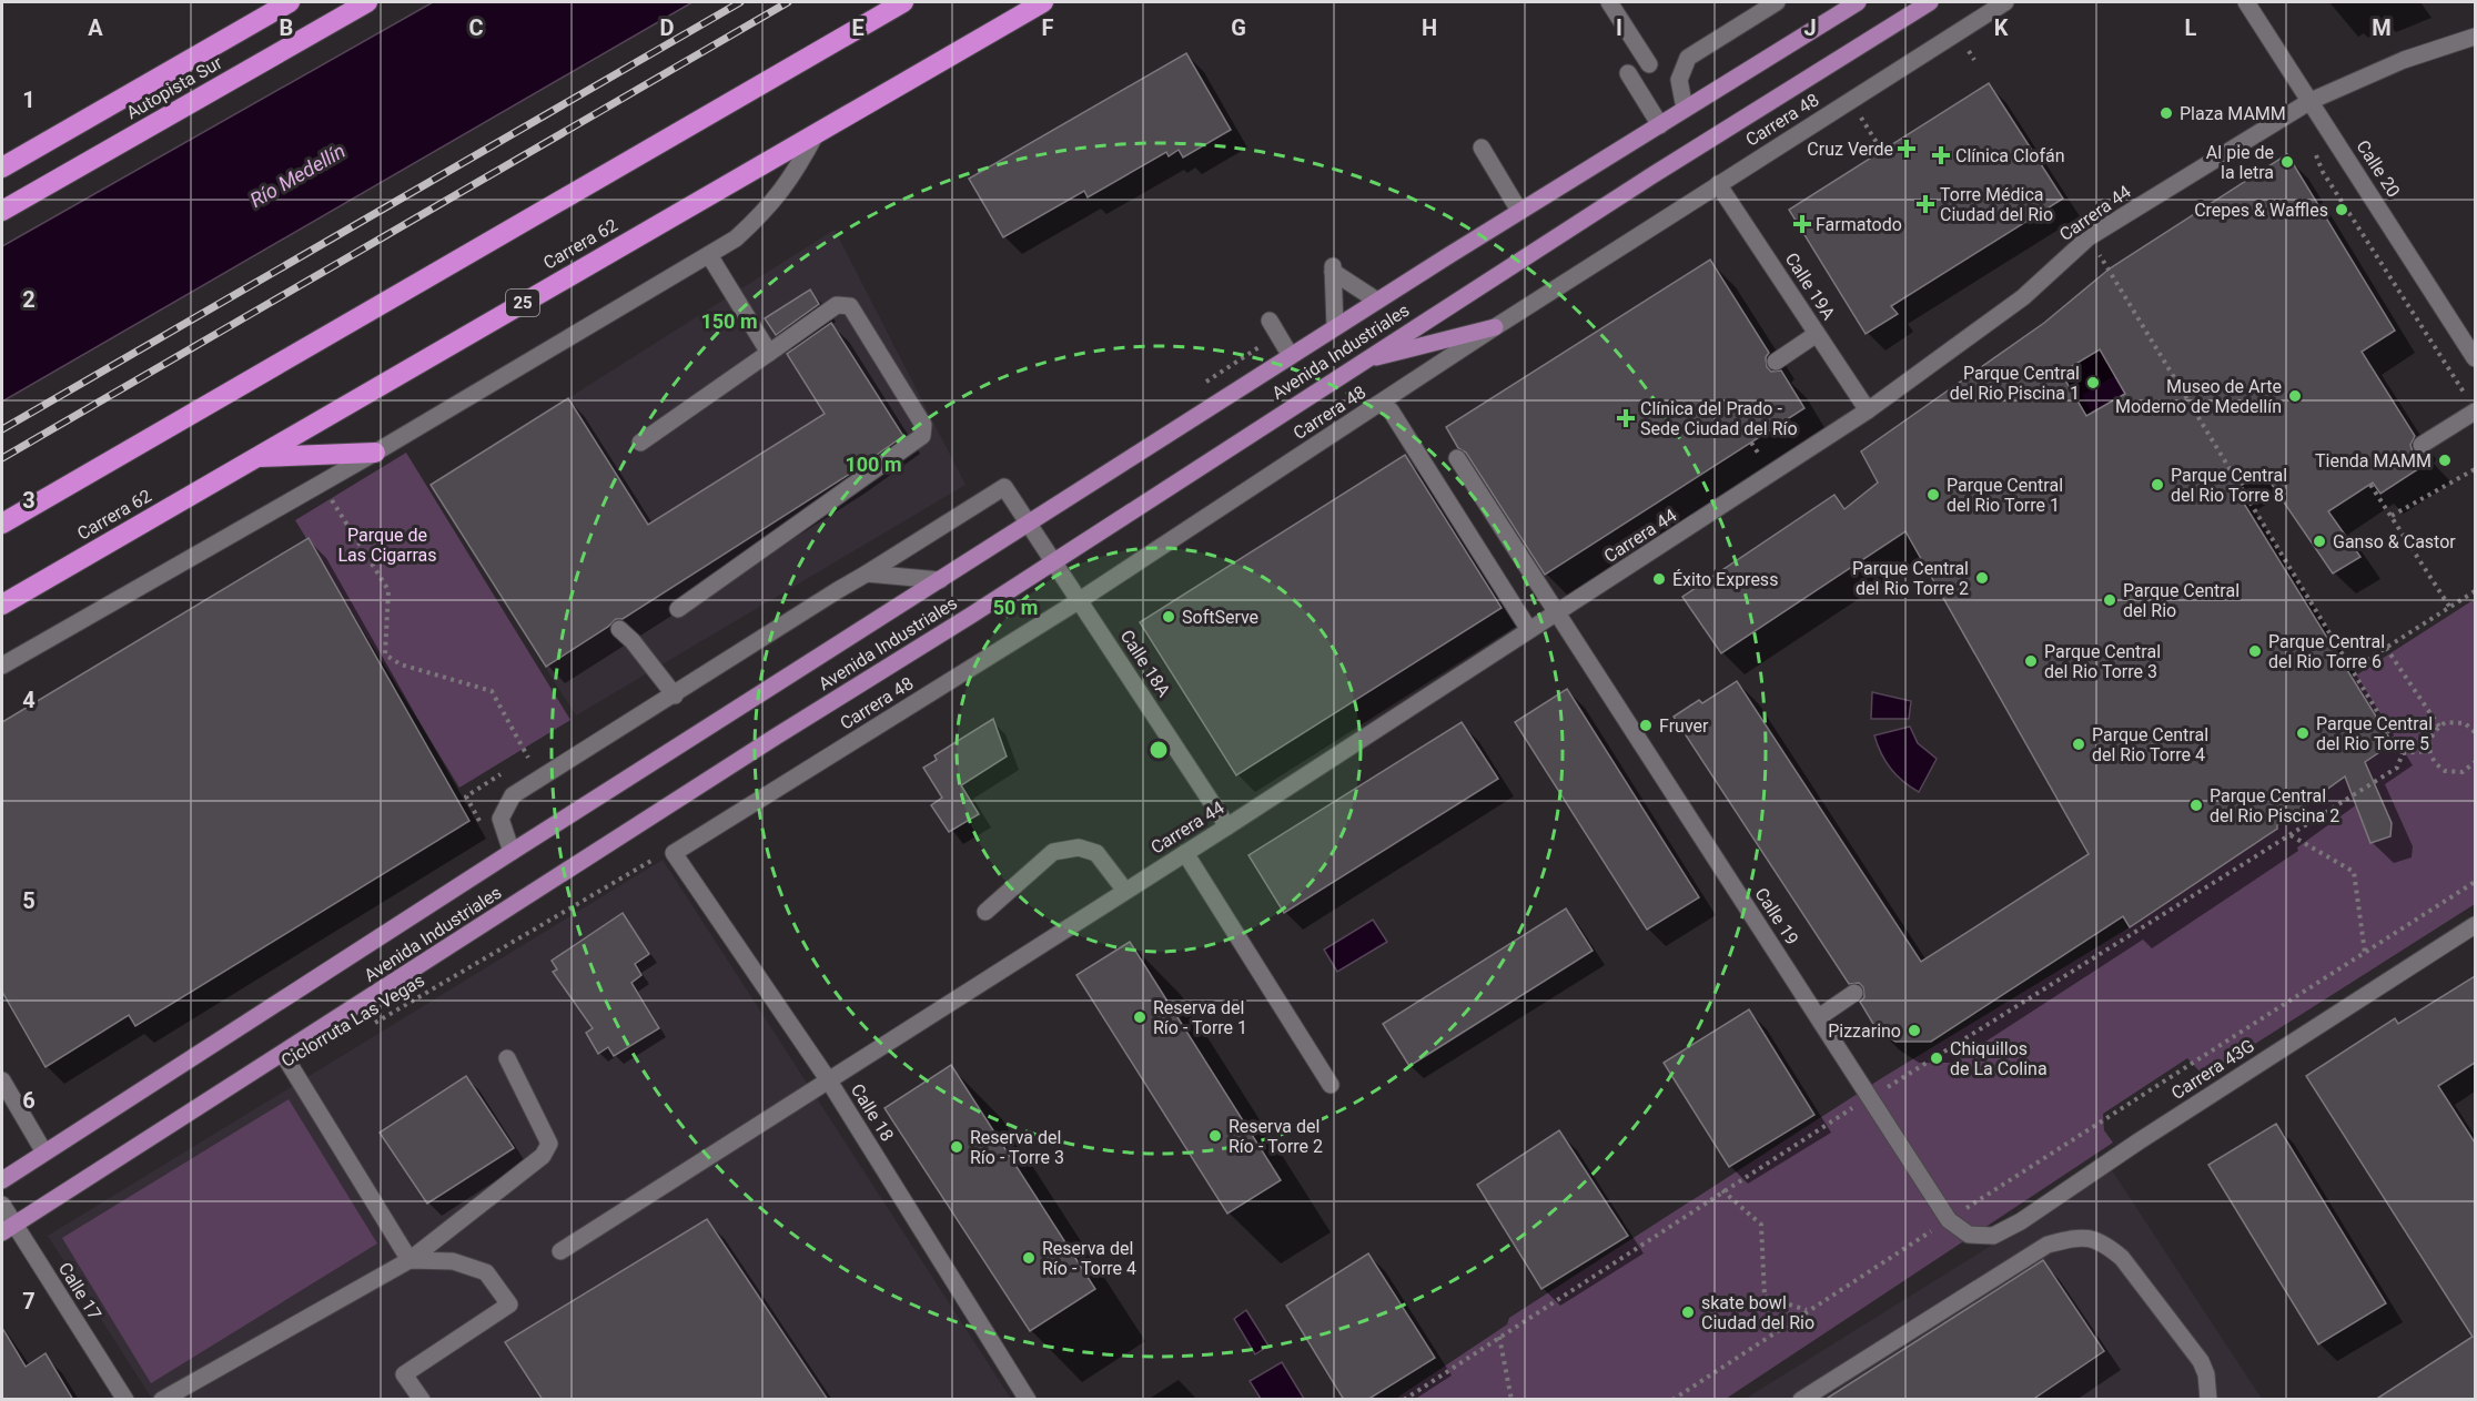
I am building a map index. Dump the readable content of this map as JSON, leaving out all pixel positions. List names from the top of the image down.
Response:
{
  "streets": {
    "highway": ["Autopista Sur", "Carrera 62", "25"],
    "main road": ["Avenida Industriales"],
    "street": [
      "Carrera 48",
      "Calle 20",
      "Carrera 44",
      "Calle 19A",
      "Calle 18A",
      "Calle 19",
      "Carrera 43G",
      "Calle 18",
      "Calle 17"
    ],
    "path": ["Ciclorruta Las Vegas"]
  },
  "crossings": [
    ["Carrera 48", "Calle 19A"],
    ["Carrera 48", "Calle 18A"],
    ["Carrera 48", "Ciclorruta Las Vegas"],
    ["Carrera 48", "Calle 18"],
    ["Calle 20", "Carrera 44"],
    ["Carrera 44", "Calle 19A"],
    ["Carrera 44", "Calle 18A"],
    ["Carrera 44", "Calle 19"],
    ["Carrera 44", "Calle 18"],
    ["Avenida Industriales", "Calle 18A"],
    ["Avenida Industriales", "Calle 17"],
    ["Calle 19", "Carrera 43G"],
    ["Ciclorruta Las Vegas", "Calle 18"]
  ],
  "water": ["Río Medellín"],
  "parks": ["Parque de Las Cigarras"],
  "places": {
    "other": [
      "Plaza MAMM",
      "Al pie de la letra",
      "Crepes & Waffles",
      "Parque Central del Rio Piscina 1",
      "Museo de Arte Moderno de Medellín",
      "Tienda MAMM",
      "Parque Central del Rio Torre 8",
      "Parque Central del Rio Torre 1",
      "Ganso & Castor",
      "Parque Central del Rio Torre 2",
      "Éxito Express",
      "Parque Central del Rio",
      "SoftServe",
      "Parque Central del Rio Torre 6",
      "Parque Central del Rio Torre 3",
      "Fruver",
      "Parque Central del Rio Torre 5",
      "Parque Central del Rio Torre 4",
      "Parque Central del Rio Piscina 2",
      "Reserva del Río - Torre 1",
      "Pizzarino",
      "Chiquillos de La Colina",
      "Reserva del Río - Torre 2",
      "Reserva del Río - Torre 3",
      "Reserva del Río - Torre 4",
      "skate bowl Ciudad del Rio"
    ],
    "health": [
      "Cruz Verde",
      "Clínica Clofán",
      "Torre Médica Ciudad del Rio",
      "Farmatodo",
      "Clínica del Prado - Sede Ciudad del Río"
    ]
  },
  "grid": {
    "columns": [
      "A",
      "B",
      "C",
      "D",
      "E",
      "F",
      "G",
      "H",
      "I",
      "J",
      "K",
      "L",
      "M"
    ],
    "rows": [
      "1",
      "2",
      "3",
      "4",
      "5",
      "6",
      "7"
    ]
  },
  "rings": ["150 m", "100 m", "50 m"]
}
